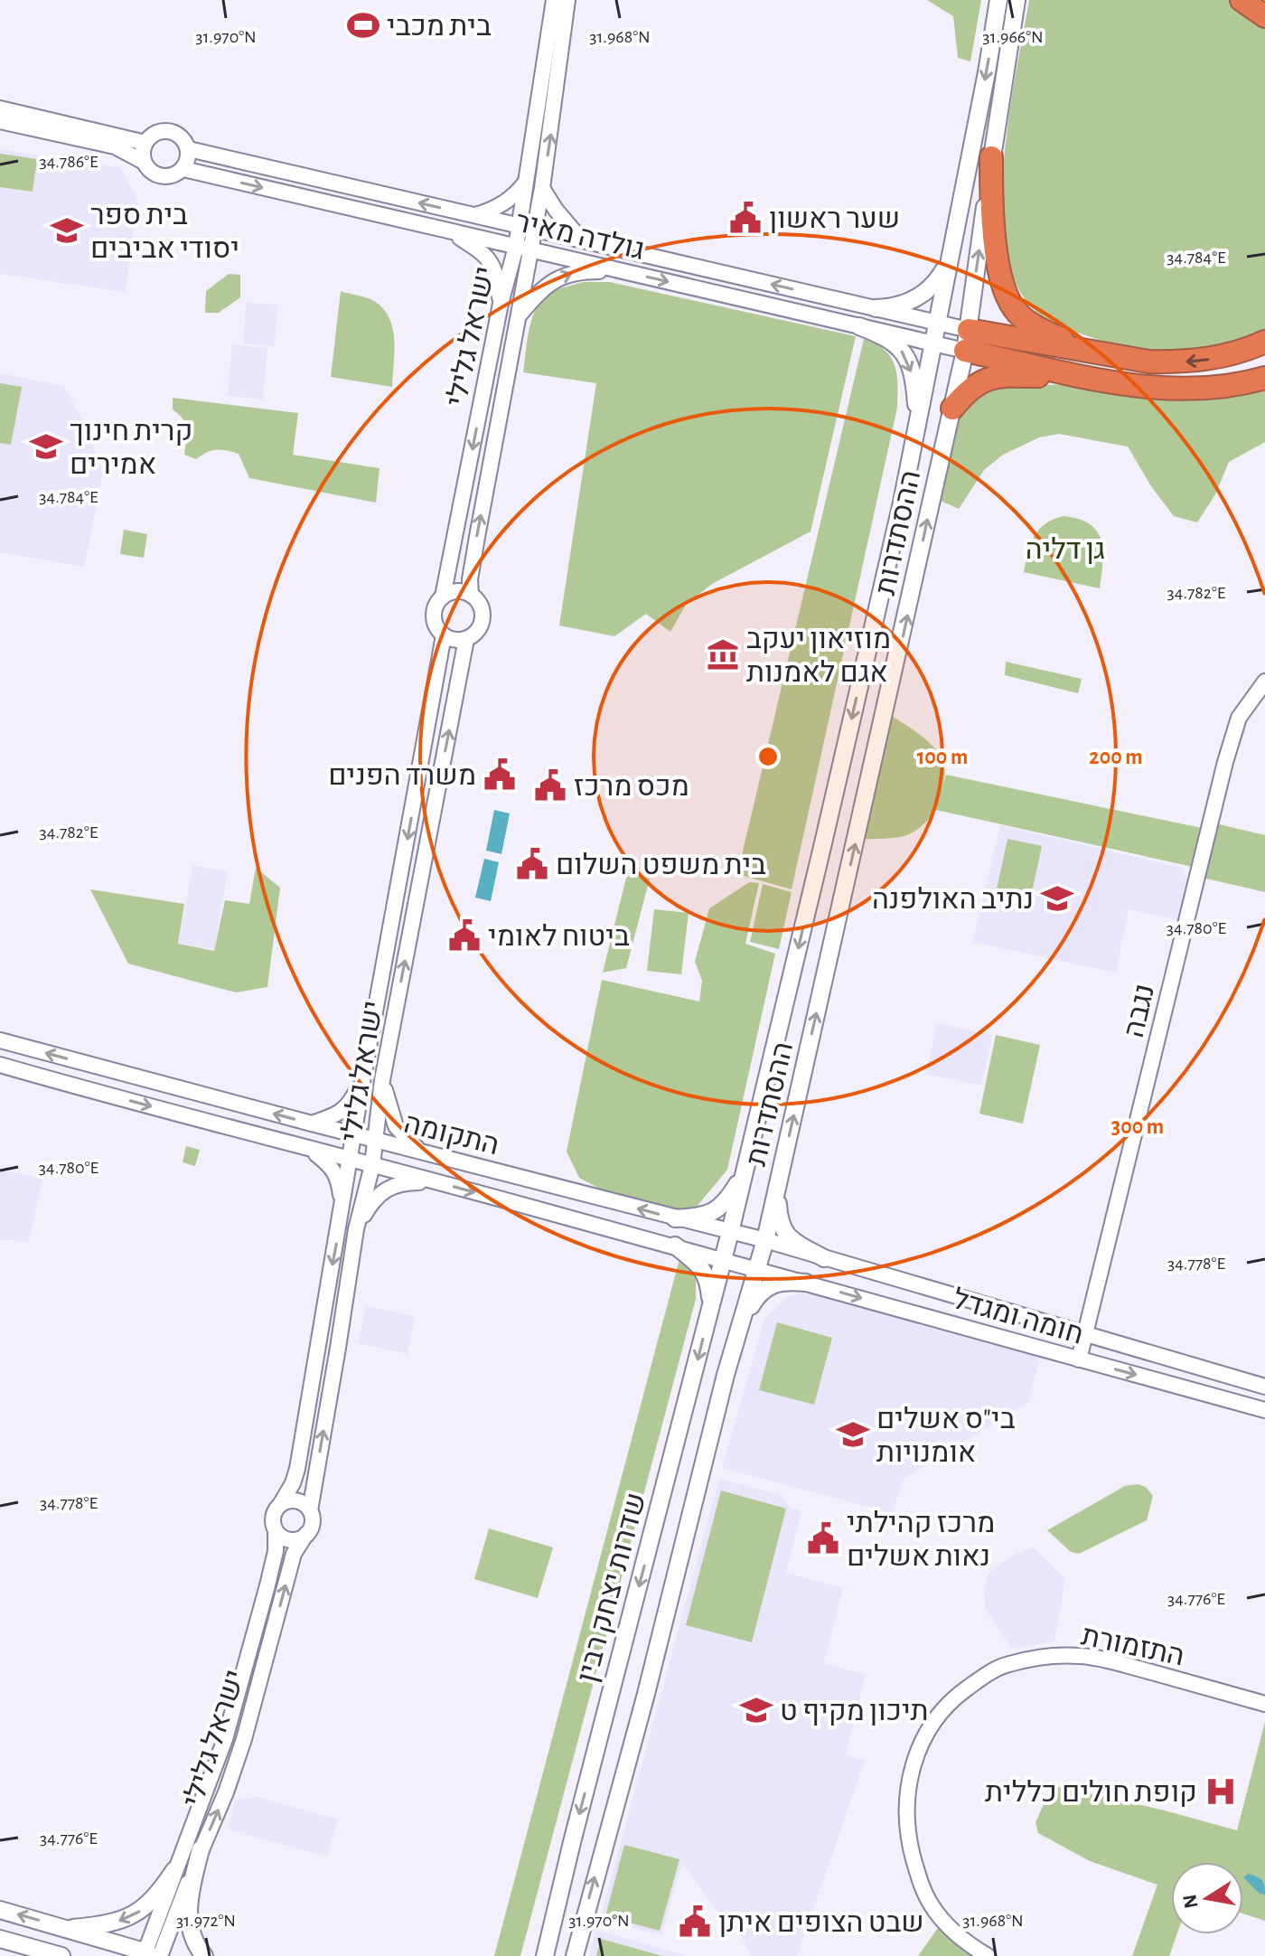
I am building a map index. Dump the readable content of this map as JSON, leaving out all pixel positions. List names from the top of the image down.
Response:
{
  "streets": {
    "main road": ["ההסתדרות", "שדרות יצחק רבין"],
    "street": [
      "גולדה מאיר",
      "ישראל גלילי",
      "נגבה",
      "התקומה",
      "חומה ומגדל",
      "התזמורת"
    ]
  },
  "crossings": [
    ["גולדה מאיר", "ישראל גלילי"],
    ["גולדה מאיר", "ההסתדרות"],
    ["ישראל גלילי", "התקומה"],
    ["ההסתדרות", "התקומה"],
    ["ההסתדרות", "חומה ומגדל"],
    ["ההסתדרות", "שדרות יצחק רבין"],
    ["נגבה", "חומה ומגדל"],
    ["התקומה", "חומה ומגדל"],
    ["התקומה", "שדרות יצחק רבין"],
    ["חומה ומגדל", "שדרות יצחק רבין"]
  ],
  "parks": ["גן דליה"],
  "places": {
    "sports": ["בית מכבי"],
    "public building": [
      "שער ראשון",
      "משרד הפנים",
      "מכס מרכז",
      "בית משפט השלום",
      "ביטוח לאומי",
      "מרכז קהילתי נאות אשלים",
      "שבט הצופים איתן"
    ],
    "school or university": [
      "בית ספר יסודי אביבים",
      "קרית חינוך אמירים",
      "נתיב האולפנה",
      "בי\"ס אשלים אומנויות",
      "תיכון מקיף ט"
    ],
    "museum": ["מוזיאון יעקב אגם לאמנות"],
    "hospital": ["קופת חולים כללית"]
  },
  "north": "left",
  "coordinates": [
    "31.970°N",
    "31.968°N",
    "31.966°N",
    "34.786°E",
    "34.784°E",
    "34.782°E",
    "34.780°E",
    "34.778°E",
    "34.776°E",
    "31.972°N"
  ],
  "rings": ["100 m", "200 m", "300 m"]
}
